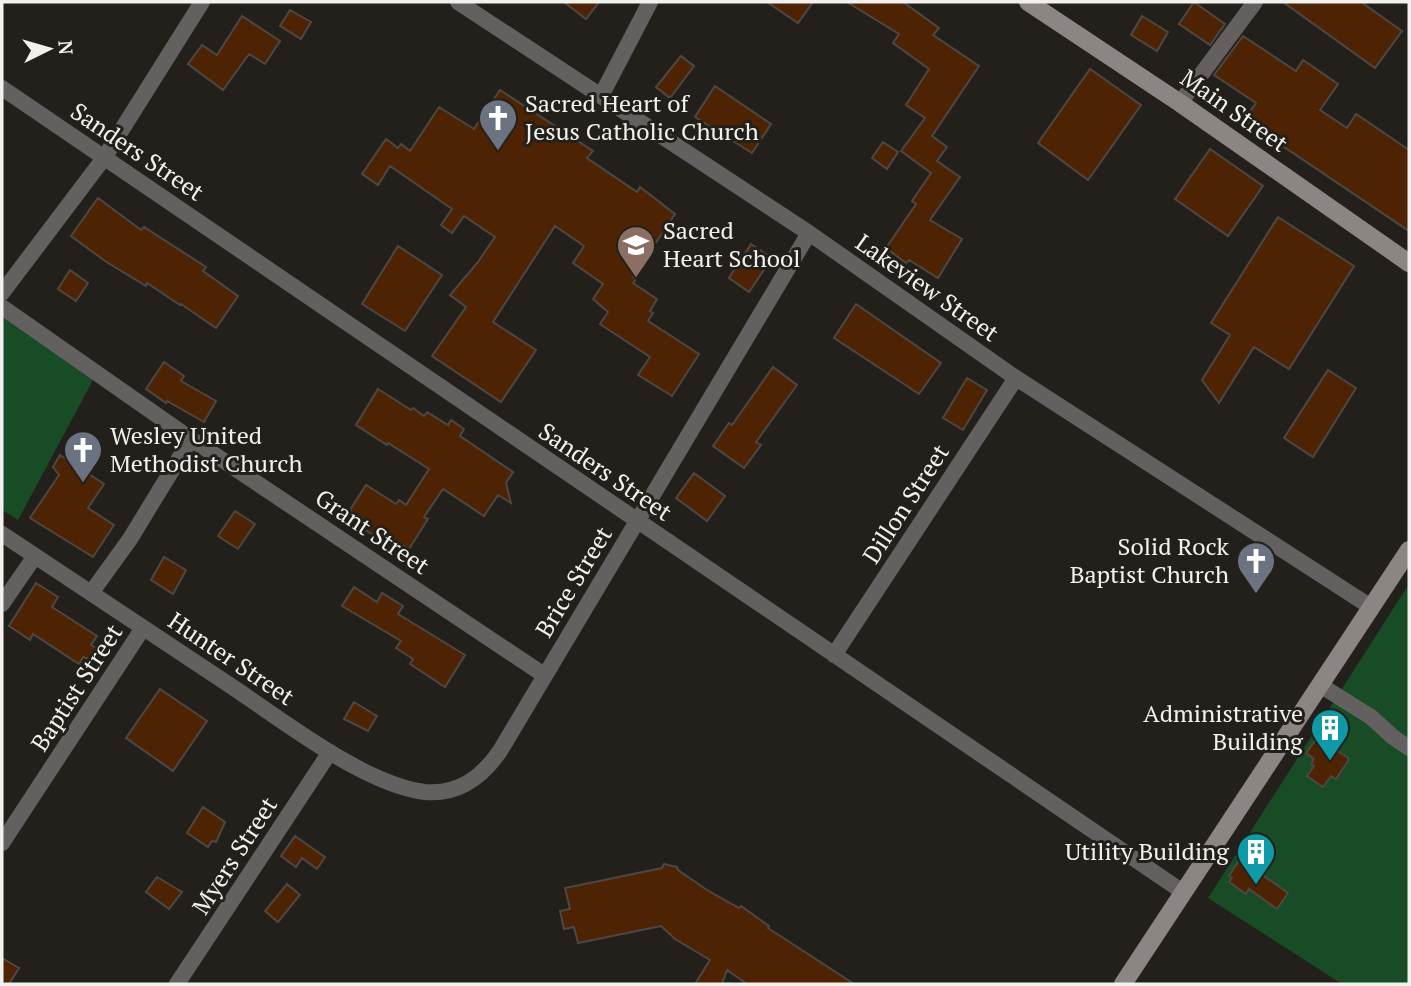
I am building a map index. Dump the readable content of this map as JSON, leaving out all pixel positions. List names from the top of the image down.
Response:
{
  "streets": {
    "main road": ["Main Street"],
    "street": [
      "Sanders Street",
      "Lakeview Street",
      "Dillon Street",
      "Grant Street",
      "Brice Street",
      "Hunter Street",
      "Baptist Street",
      "Myers Street"
    ]
  },
  "crossings": [
    ["Sanders Street", "Dillon Street"],
    ["Sanders Street", "Brice Street"],
    ["Lakeview Street", "Dillon Street"],
    ["Lakeview Street", "Brice Street"],
    ["Grant Street", "Brice Street"],
    ["Brice Street", "Hunter Street"],
    ["Hunter Street", "Baptist Street"],
    ["Hunter Street", "Myers Street"]
  ],
  "places": {
    "church": ["Sacred Heart of Jesus Catholic Church", "Wesley United Methodist Church", "Solid Rock Baptist Church"],
    "school or university": ["Sacred Heart School"],
    "building": ["Administrative Building", "Utility Building"]
  },
  "north": "right"
}
